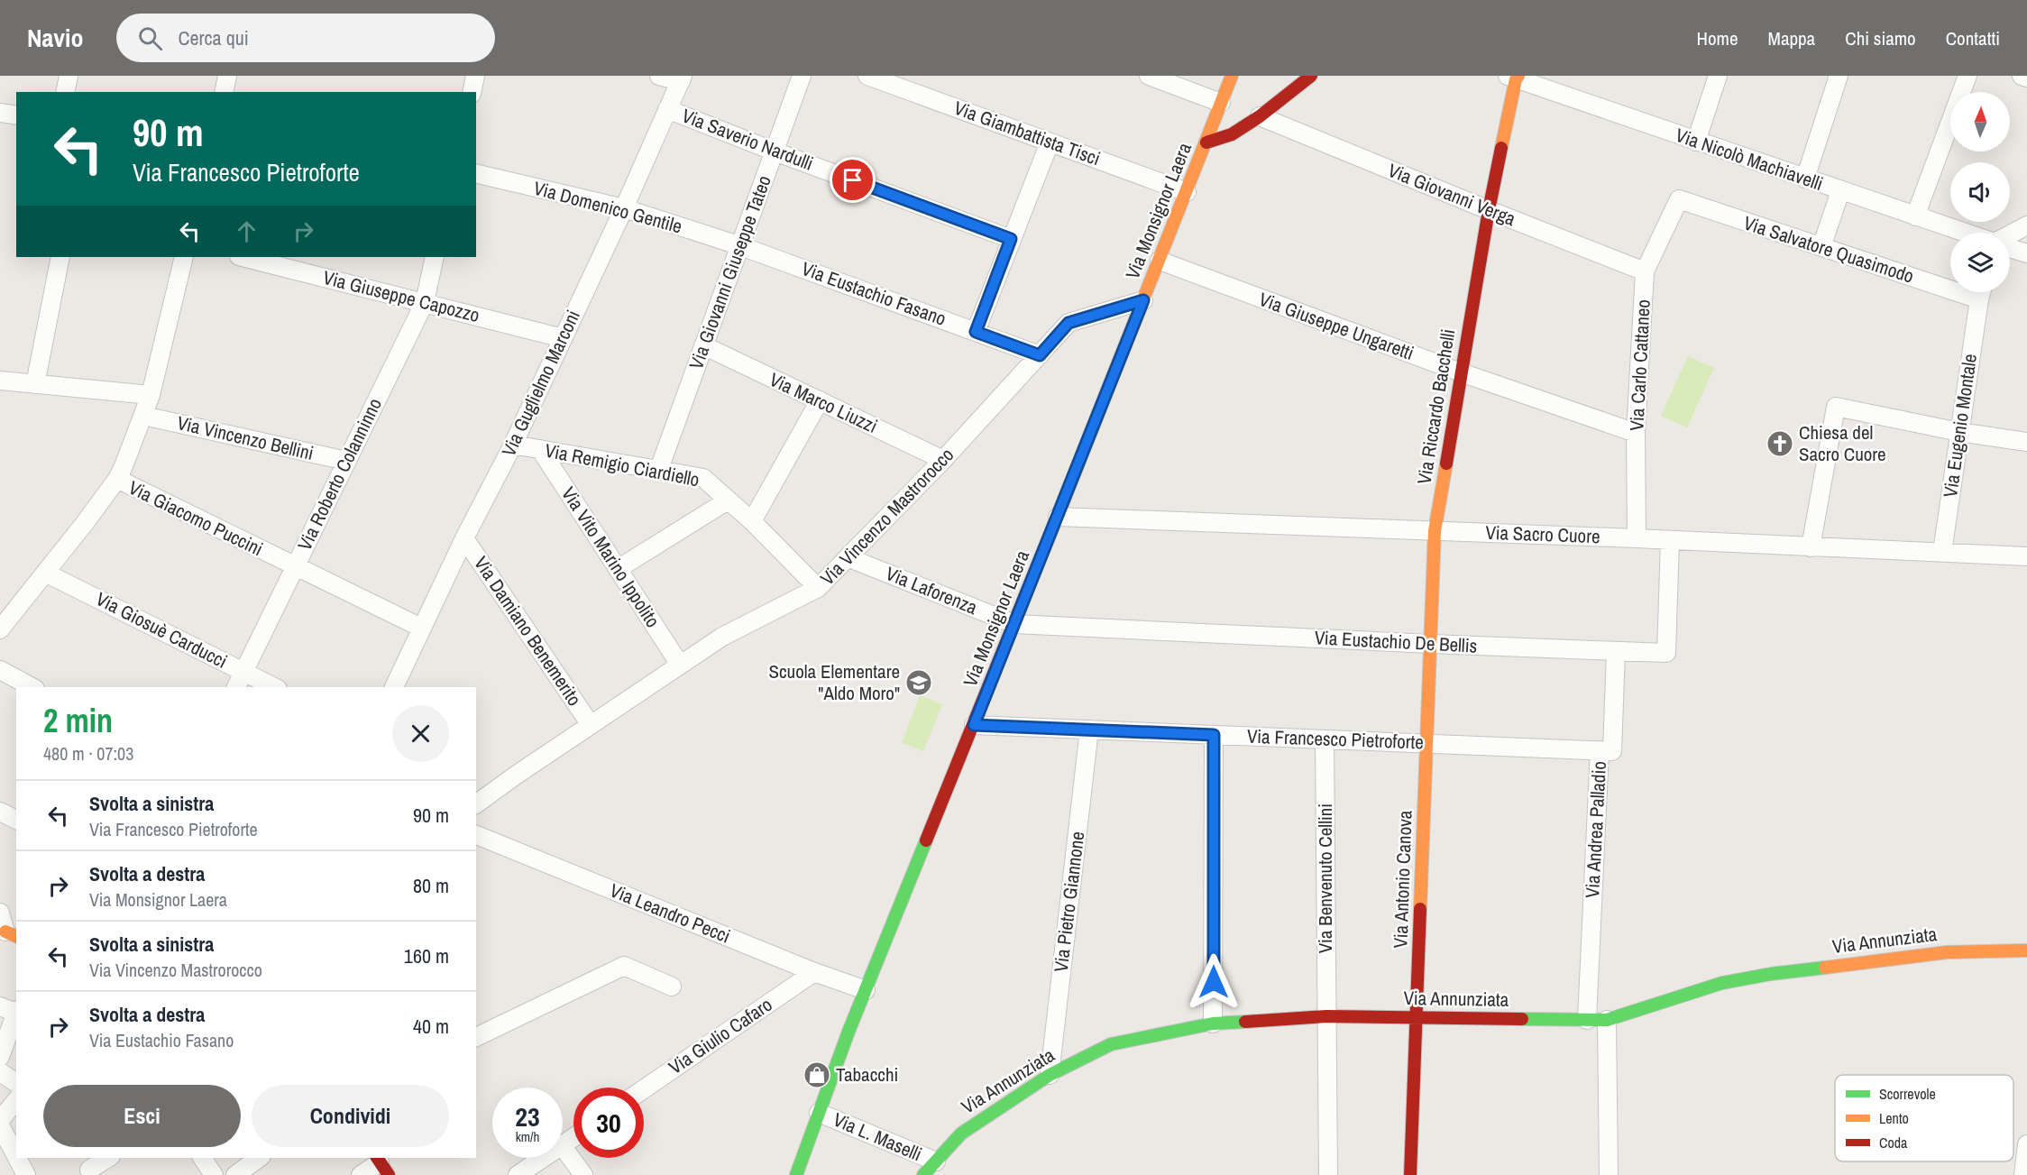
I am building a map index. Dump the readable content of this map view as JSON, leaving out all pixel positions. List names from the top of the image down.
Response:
{
  "streets": {
    "street": [
      "Via Giambattista Tisci",
      "Via Saverio Nardulli",
      "Via Nicolò Machiavelli",
      "Via Giovanni Verga",
      "Via Domenico Gentile",
      "Via Monsignor Laera",
      "Via Salvatore Quasimodo",
      "Via Giovanni Giuseppe Tateo",
      "Via Eustachio Fasano",
      "Via Giuseppe Capozzo",
      "Via Giuseppe Ungaretti",
      "Via Carlo Cattaneo",
      "Via Guglielmo Marconi",
      "Via Marco Liuzzi",
      "Via Riccardo Bacchelli",
      "Via Eugenio Montale",
      "Via Vincenzo Bellini",
      "Via Remigio Ciardiello",
      "Via Roberto Colanninno",
      "Via Vincenzo Mastrorocco",
      "Via Giacomo Puccini",
      "Via Sacro Cuore",
      "Via Vito Marino Ippolito",
      "Via Laforenza",
      "Via Giosuè Carducci",
      "Via Damiano Benemerito",
      "Via Eustachio De Bellis",
      "Via Francesco Pietroforte",
      "Via Andrea Palladio",
      "Via Benvenuto Cellini",
      "Via Antonio Canova",
      "Via Pietro Giannone",
      "Via Leandro Pecci",
      "Via Annunziata",
      "Via Giulio Cafaro",
      "Via L. Maselli"
    ]
  },
  "crossings": [
    ["Via Giambattista Tisci", "Via Monsignor Laera"],
    ["Via Saverio Nardulli", "Via Giovanni Giuseppe Tateo"],
    ["Via Saverio Nardulli", "Via Guglielmo Marconi"],
    ["Via Nicolò Machiavelli", "Via Riccardo Bacchelli"],
    ["Via Giovanni Verga", "Via Carlo Cattaneo"],
    ["Via Giovanni Verga", "Via Riccardo Bacchelli"],
    ["Via Domenico Gentile", "Via Giovanni Giuseppe Tateo"],
    ["Via Domenico Gentile", "Via Eustachio Fasano"],
    ["Via Domenico Gentile", "Via Guglielmo Marconi"],
    ["Via Monsignor Laera", "Via Giuseppe Ungaretti"],
    ["Via Monsignor Laera", "Via Vincenzo Mastrorocco"],
    ["Via Monsignor Laera", "Via Sacro Cuore"],
    ["Via Monsignor Laera", "Via Laforenza"],
    ["Via Monsignor Laera", "Via Eustachio De Bellis"],
    ["Via Monsignor Laera", "Via Francesco Pietroforte"],
    ["Via Monsignor Laera", "Via Leandro Pecci"],
    ["Via Monsignor Laera", "Via L. Maselli"],
    ["Via Salvatore Quasimodo", "Via Carlo Cattaneo"],
    ["Via Giovanni Giuseppe Tateo", "Via Eustachio Fasano"],
    ["Via Giovanni Giuseppe Tateo", "Via Marco Liuzzi"],
    ["Via Giovanni Giuseppe Tateo", "Via Remigio Ciardiello"],
    ["Via Eustachio Fasano", "Via Vincenzo Mastrorocco"],
    ["Via Giuseppe Capozzo", "Via Guglielmo Marconi"],
    ["Via Giuseppe Capozzo", "Via Roberto Colanninno"],
    ["Via Giuseppe Ungaretti", "Via Carlo Cattaneo"],
    ["Via Giuseppe Ungaretti", "Via Riccardo Bacchelli"],
    ["Via Carlo Cattaneo", "Via Sacro Cuore"],
    ["Via Guglielmo Marconi", "Via Remigio Ciardiello"],
    ["Via Guglielmo Marconi", "Via Giacomo Puccini"],
    ["Via Guglielmo Marconi", "Via Damiano Benemerito"],
    ["Via Marco Liuzzi", "Via Vincenzo Mastrorocco"],
    ["Via Riccardo Bacchelli", "Via Sacro Cuore"],
    ["Via Riccardo Bacchelli", "Via Eustachio De Bellis"],
    ["Via Riccardo Bacchelli", "Via Francesco Pietroforte"],
    ["Via Riccardo Bacchelli", "Via Antonio Canova"],
    ["Via Eugenio Montale", "Via Sacro Cuore"],
    ["Via Vincenzo Bellini", "Via Roberto Colanninno"],
    ["Via Remigio Ciardiello", "Via Vincenzo Mastrorocco"],
    ["Via Remigio Ciardiello", "Via Vito Marino Ippolito"],
    ["Via Roberto Colanninno", "Via Giacomo Puccini"],
    ["Via Roberto Colanninno", "Via Giosuè Carducci"],
    ["Via Vincenzo Mastrorocco", "Via Vito Marino Ippolito"],
    ["Via Vincenzo Mastrorocco", "Via Laforenza"],
    ["Via Vincenzo Mastrorocco", "Via Damiano Benemerito"],
    ["Via Sacro Cuore", "Via Eustachio De Bellis"],
    ["Via Laforenza", "Via Eustachio De Bellis"],
    ["Via Eustachio De Bellis", "Via Andrea Palladio"],
    ["Via Francesco Pietroforte", "Via Andrea Palladio"],
    ["Via Francesco Pietroforte", "Via Benvenuto Cellini"],
    ["Via Francesco Pietroforte", "Via Antonio Canova"],
    ["Via Francesco Pietroforte", "Via Pietro Giannone"],
    ["Via Andrea Palladio", "Via Annunziata"],
    ["Via Benvenuto Cellini", "Via Annunziata"],
    ["Via Antonio Canova", "Via Annunziata"],
    ["Via Pietro Giannone", "Via Annunziata"],
    ["Via Leandro Pecci", "Via Giulio Cafaro"],
    ["Via Annunziata", "Via L. Maselli"]
  ],
  "places": {
    "church": ["Chiesa del Sacro Cuore"],
    "school or university": ["Scuola Elementare \"Aldo Moro\""],
    "shop": ["Tabacchi"]
  },
  "legend": ["Scorrevole", "Lento", "Coda"],
  "north": "top",
  "page": {
    "header": "Navio",
    "search": "Cerca qui",
    "nav": [
      "Home",
      "Mappa",
      "Chi siamo",
      "Contatti"
    ],
    "turn": ["90 m", "Via Francesco Pietroforte"],
    "heading": ["2 min", "480 m · 07:03"],
    "list": [
      {
        "name": "Svolta a sinistra",
        "note": "Via Francesco Pietroforte",
        "value": "90 m"
      },
      {
        "name": "Svolta a destra",
        "note": "Via Monsignor Laera",
        "value": "80 m"
      },
      {
        "name": "Svolta a sinistra",
        "note": "Via Vincenzo Mastrorocco",
        "value": "160 m"
      },
      {
        "name": "Svolta a destra",
        "note": "Via Eustachio Fasano",
        "value": "40 m"
      }
    ],
    "buttons": ["Esci", "Condividi"],
    "speed": "23 km/h",
    "limit": "30"
  }
}
